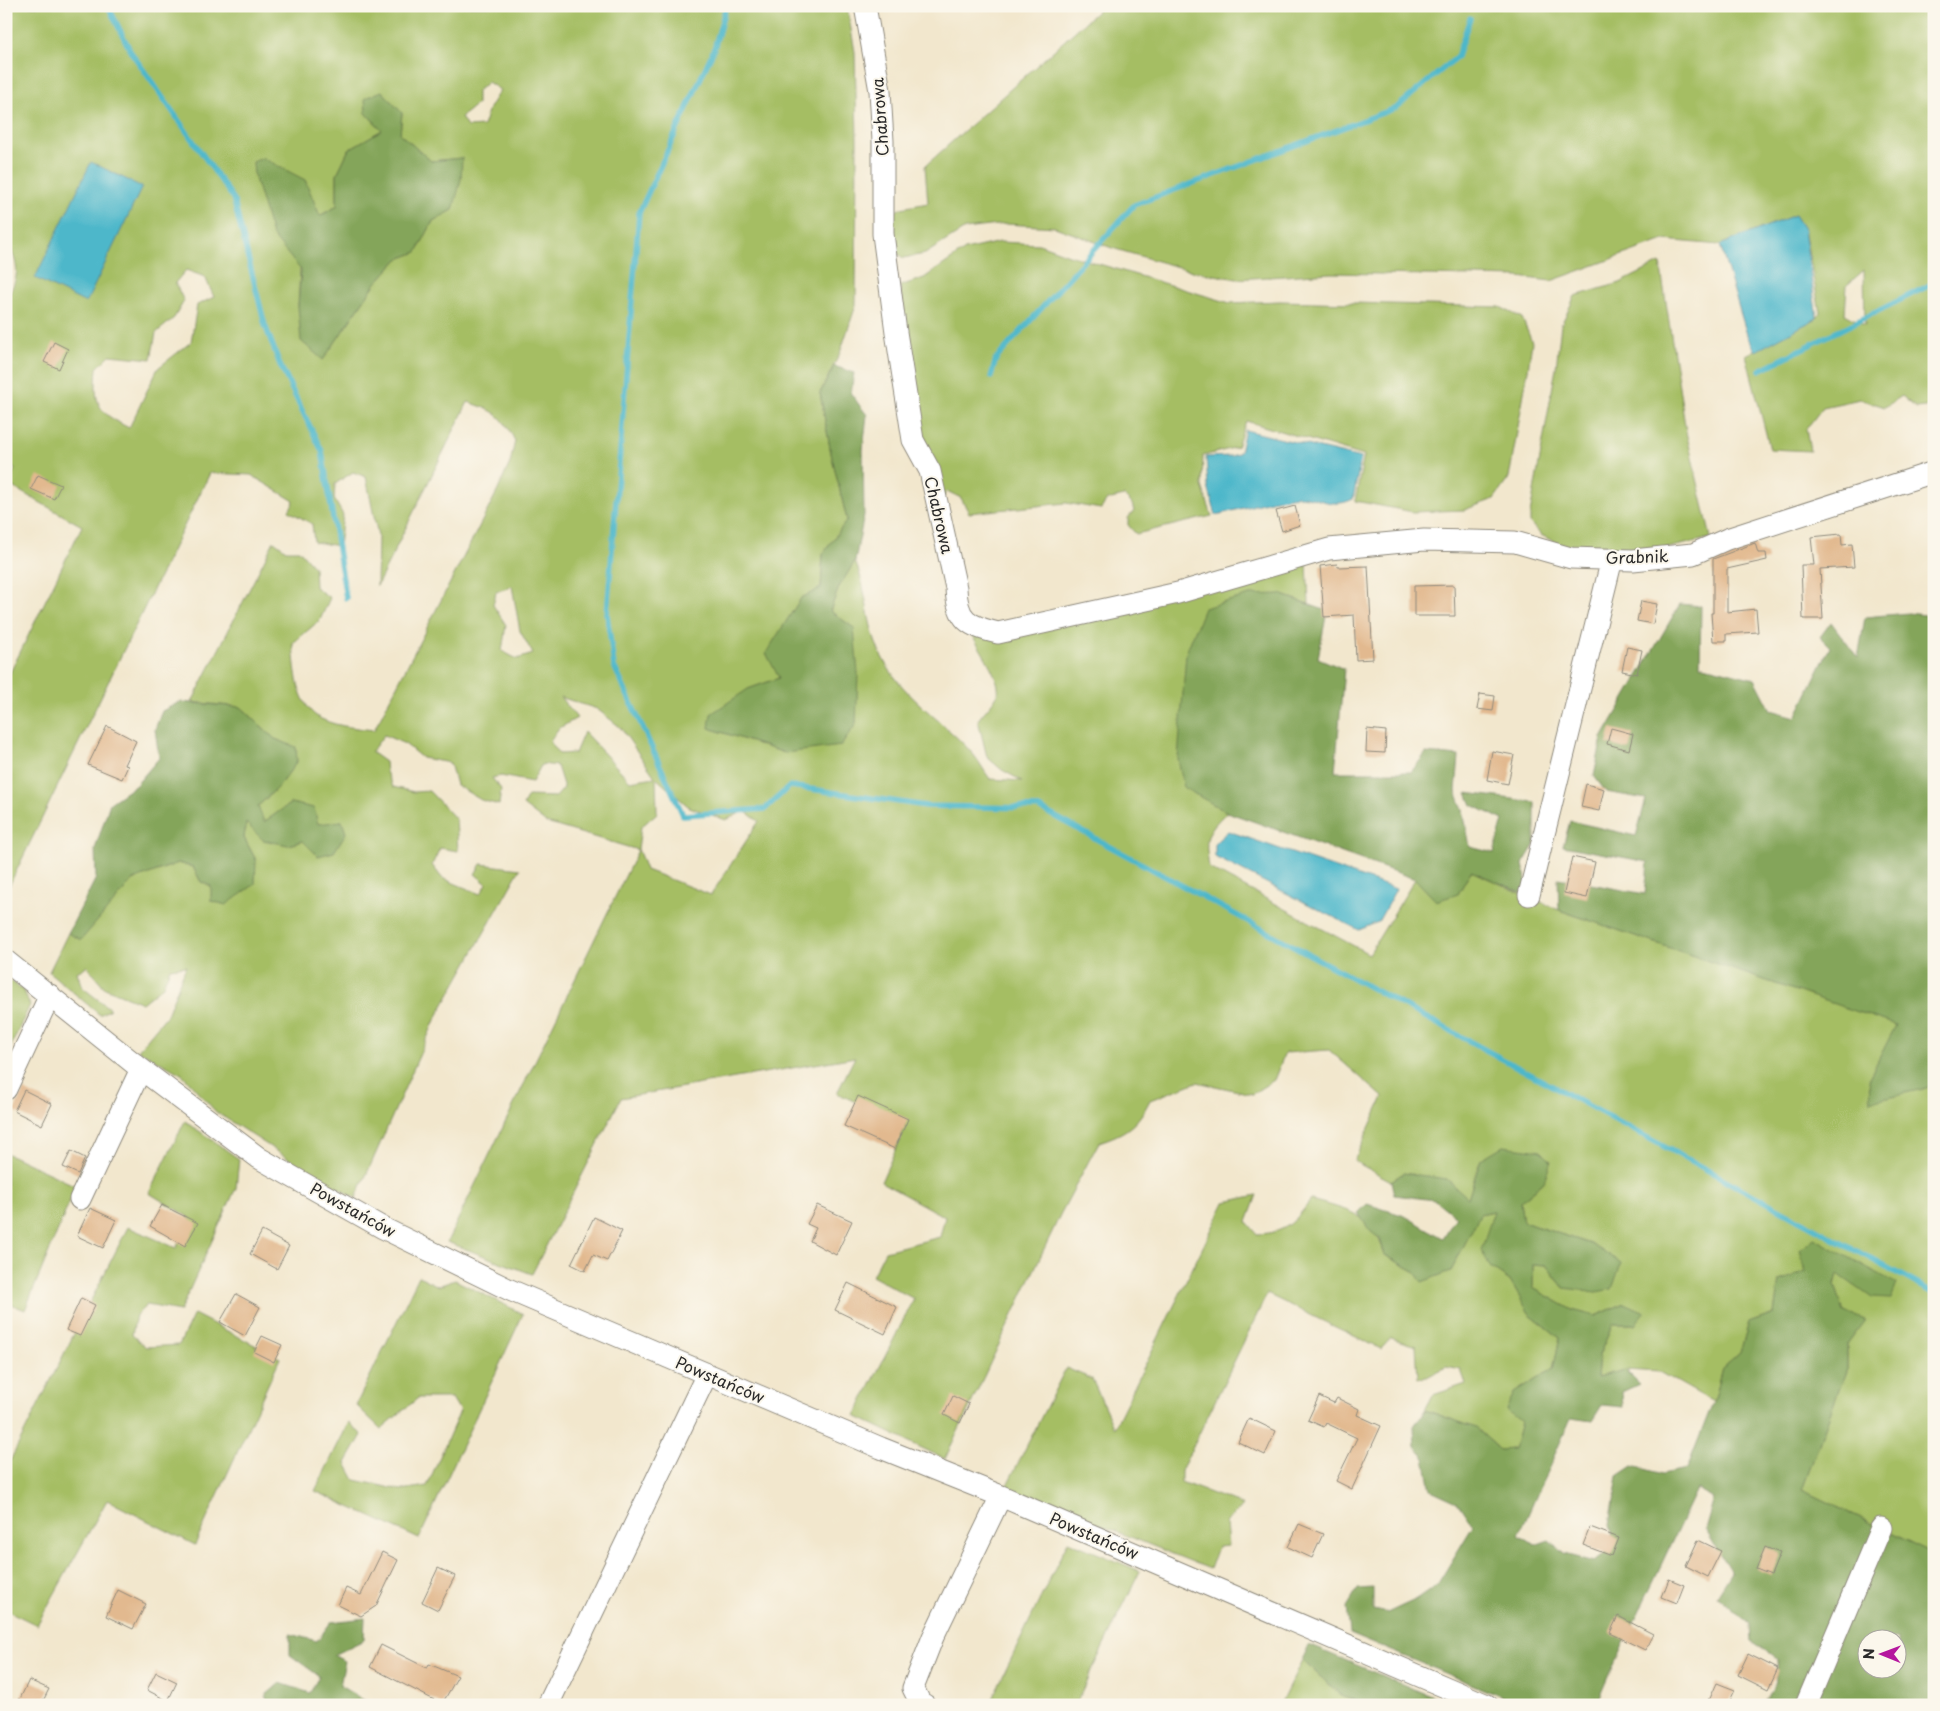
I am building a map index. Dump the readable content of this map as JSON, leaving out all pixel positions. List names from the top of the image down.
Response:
{
  "streets": {
    "street": ["Chabrowa", "Grabnik", "Powstańców"]
  },
  "crossings": [
    ["Chabrowa", "Grabnik"]
  ],
  "north": "left"
}
